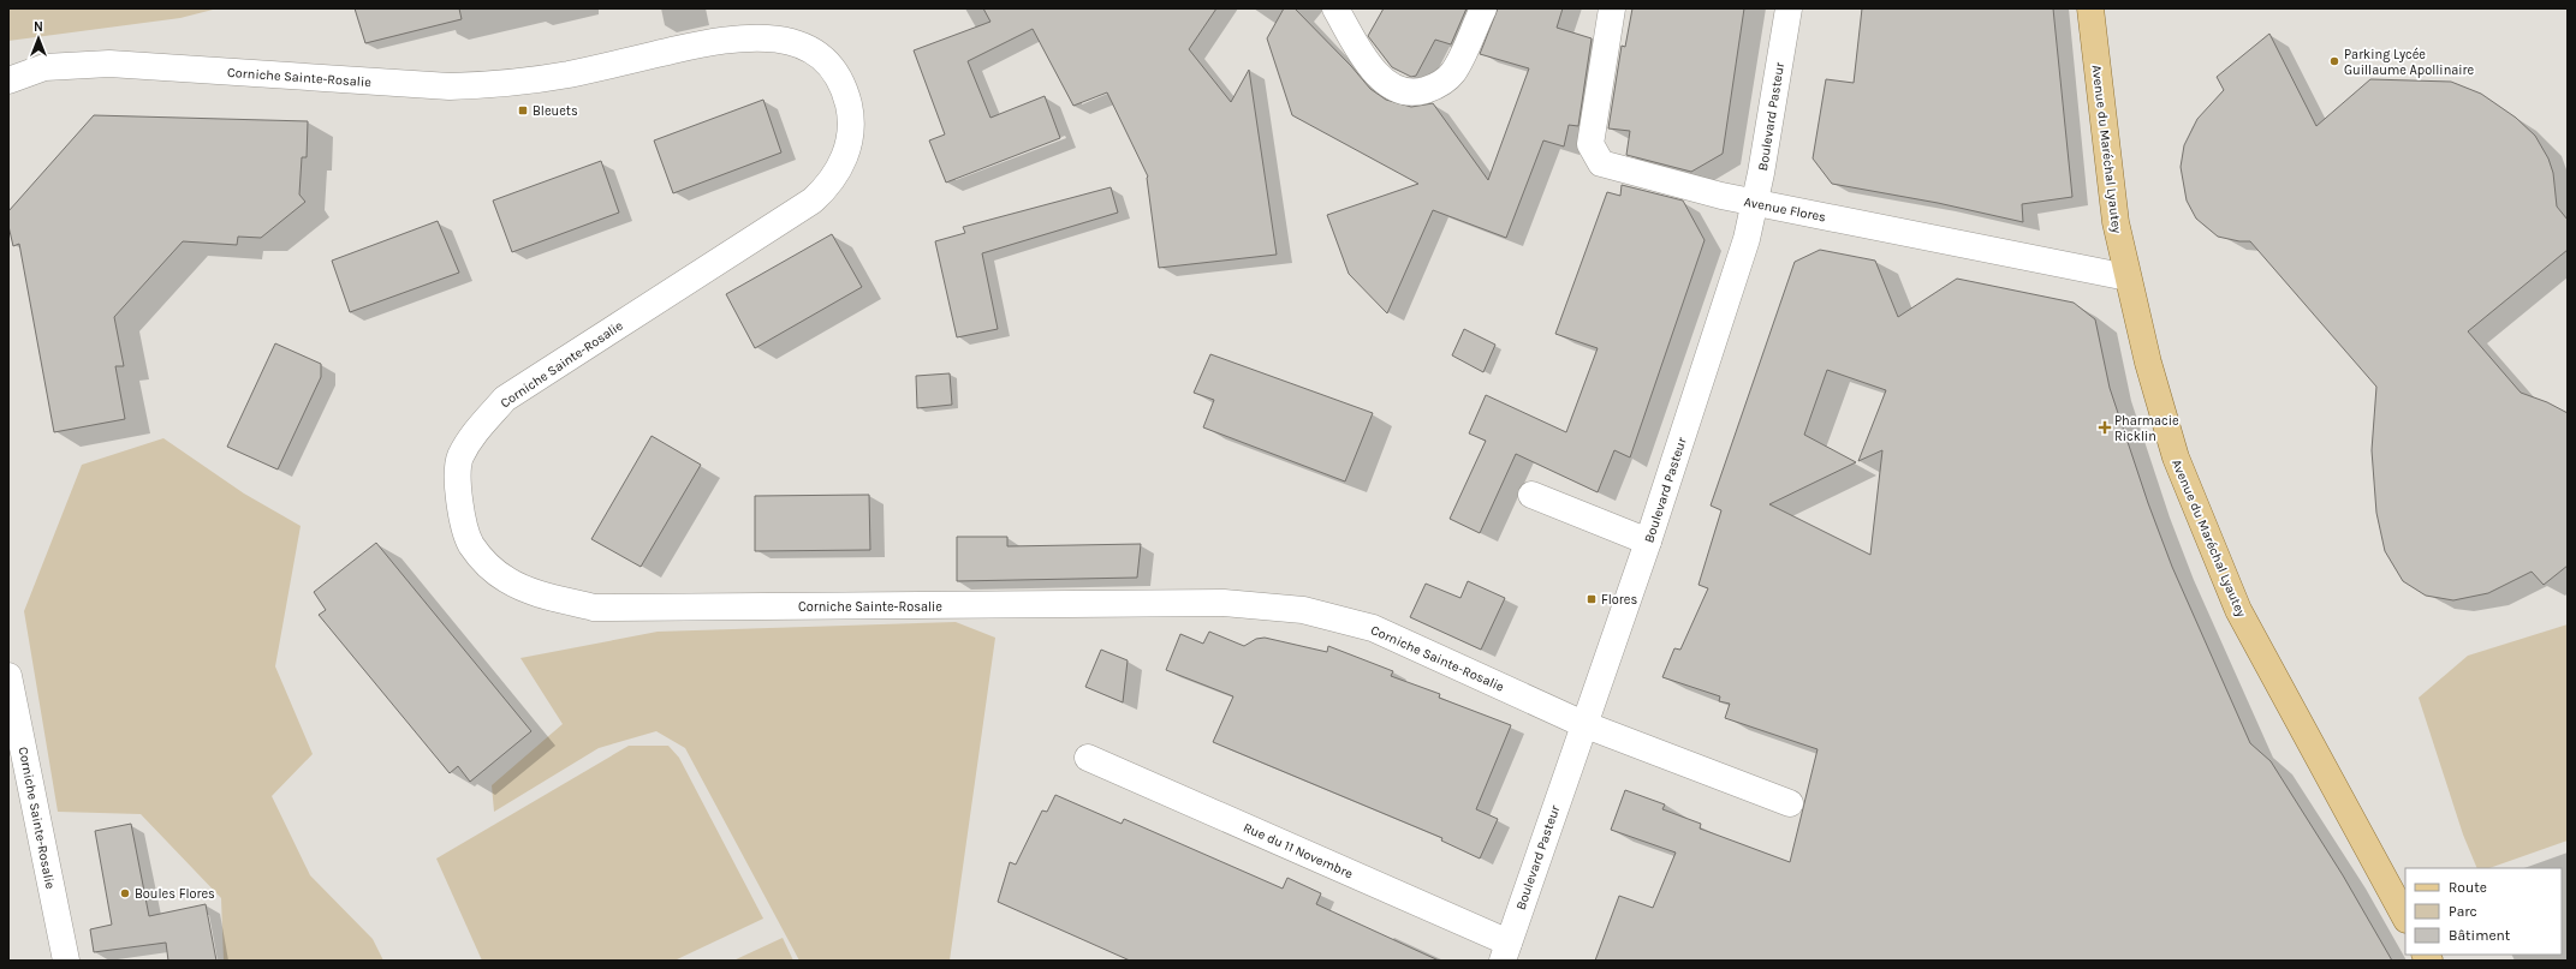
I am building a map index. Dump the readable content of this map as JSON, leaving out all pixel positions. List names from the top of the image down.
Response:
{
  "streets": {
    "main road": ["Avenue du Maréchal Lyautey"],
    "street": [
      "Corniche Sainte-Rosalie",
      "Boulevard Pasteur",
      "Avenue Flores",
      "Rue du 11 Novembre"
    ]
  },
  "crossings": [
    ["Corniche Sainte-Rosalie", "Boulevard Pasteur"],
    ["Boulevard Pasteur", "Avenue Flores"],
    ["Boulevard Pasteur", "Rue du 11 Novembre"],
    ["Avenue du Maréchal Lyautey", "Avenue Flores"]
  ],
  "places": {
    "other": ["Parking Lycée Guillaume Apollinaire", "Boules Flores"],
    "transit": ["Bleuets", "Flores"],
    "health": ["Pharmacie Ricklin"]
  },
  "legend": ["Route", "Parc", "Bâtiment"],
  "north": "top"
}
